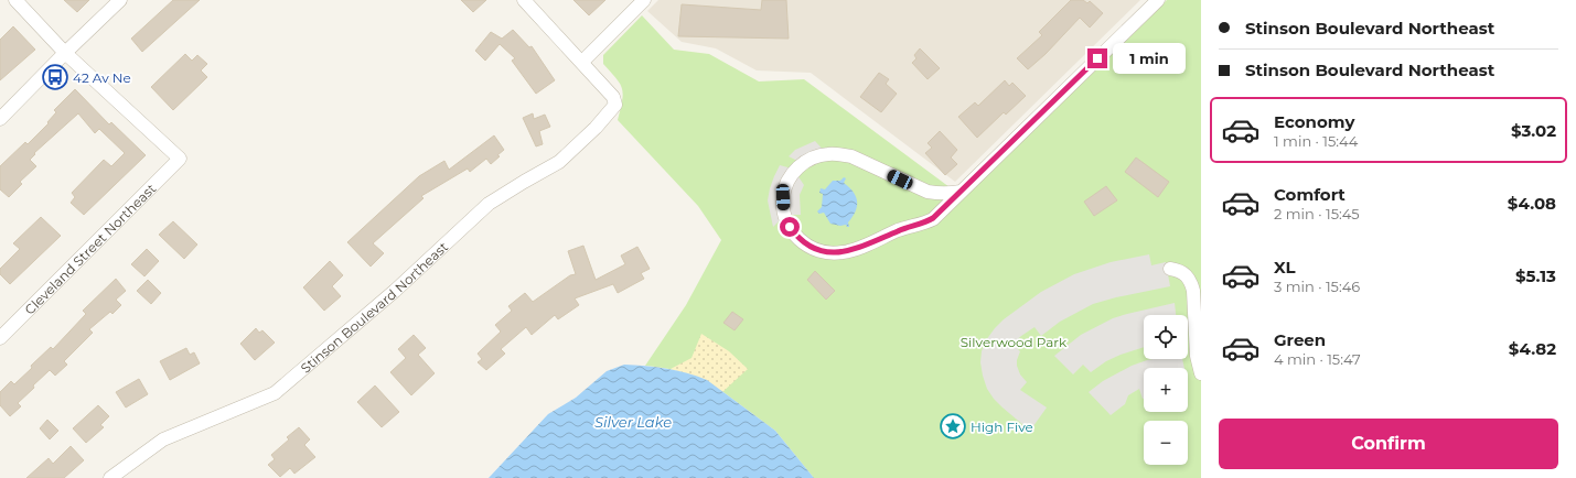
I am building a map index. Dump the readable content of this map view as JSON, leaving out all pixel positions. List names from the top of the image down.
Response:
{
  "streets": {
    "street": ["Cleveland Street Northeast", "Stinson Boulevard Northeast"]
  },
  "water": ["Silver Lake"],
  "parks": ["Silverwood Park"],
  "places": {
    "bus stop": ["42 Av Ne"],
    "place": ["High Five"]
  },
  "page": {
    "banner": ["Stinson Boulevard Northeast", "Stinson Boulevard Northeast"],
    "bubble": "1 min",
    "list": [
      {
        "name": "Economy",
        "note": "1 min · 15:44",
        "value": "$3.02"
      },
      {
        "name": "Comfort",
        "note": "2 min · 15:45",
        "value": "$4.08"
      },
      {
        "name": "XL",
        "note": "3 min · 15:46",
        "value": "$5.13"
      },
      {
        "name": "Green",
        "note": "4 min · 15:47",
        "value": "$4.82"
      }
    ],
    "map_buttons": ["+", "−"],
    "buttons": "Confirm"
  }
}
